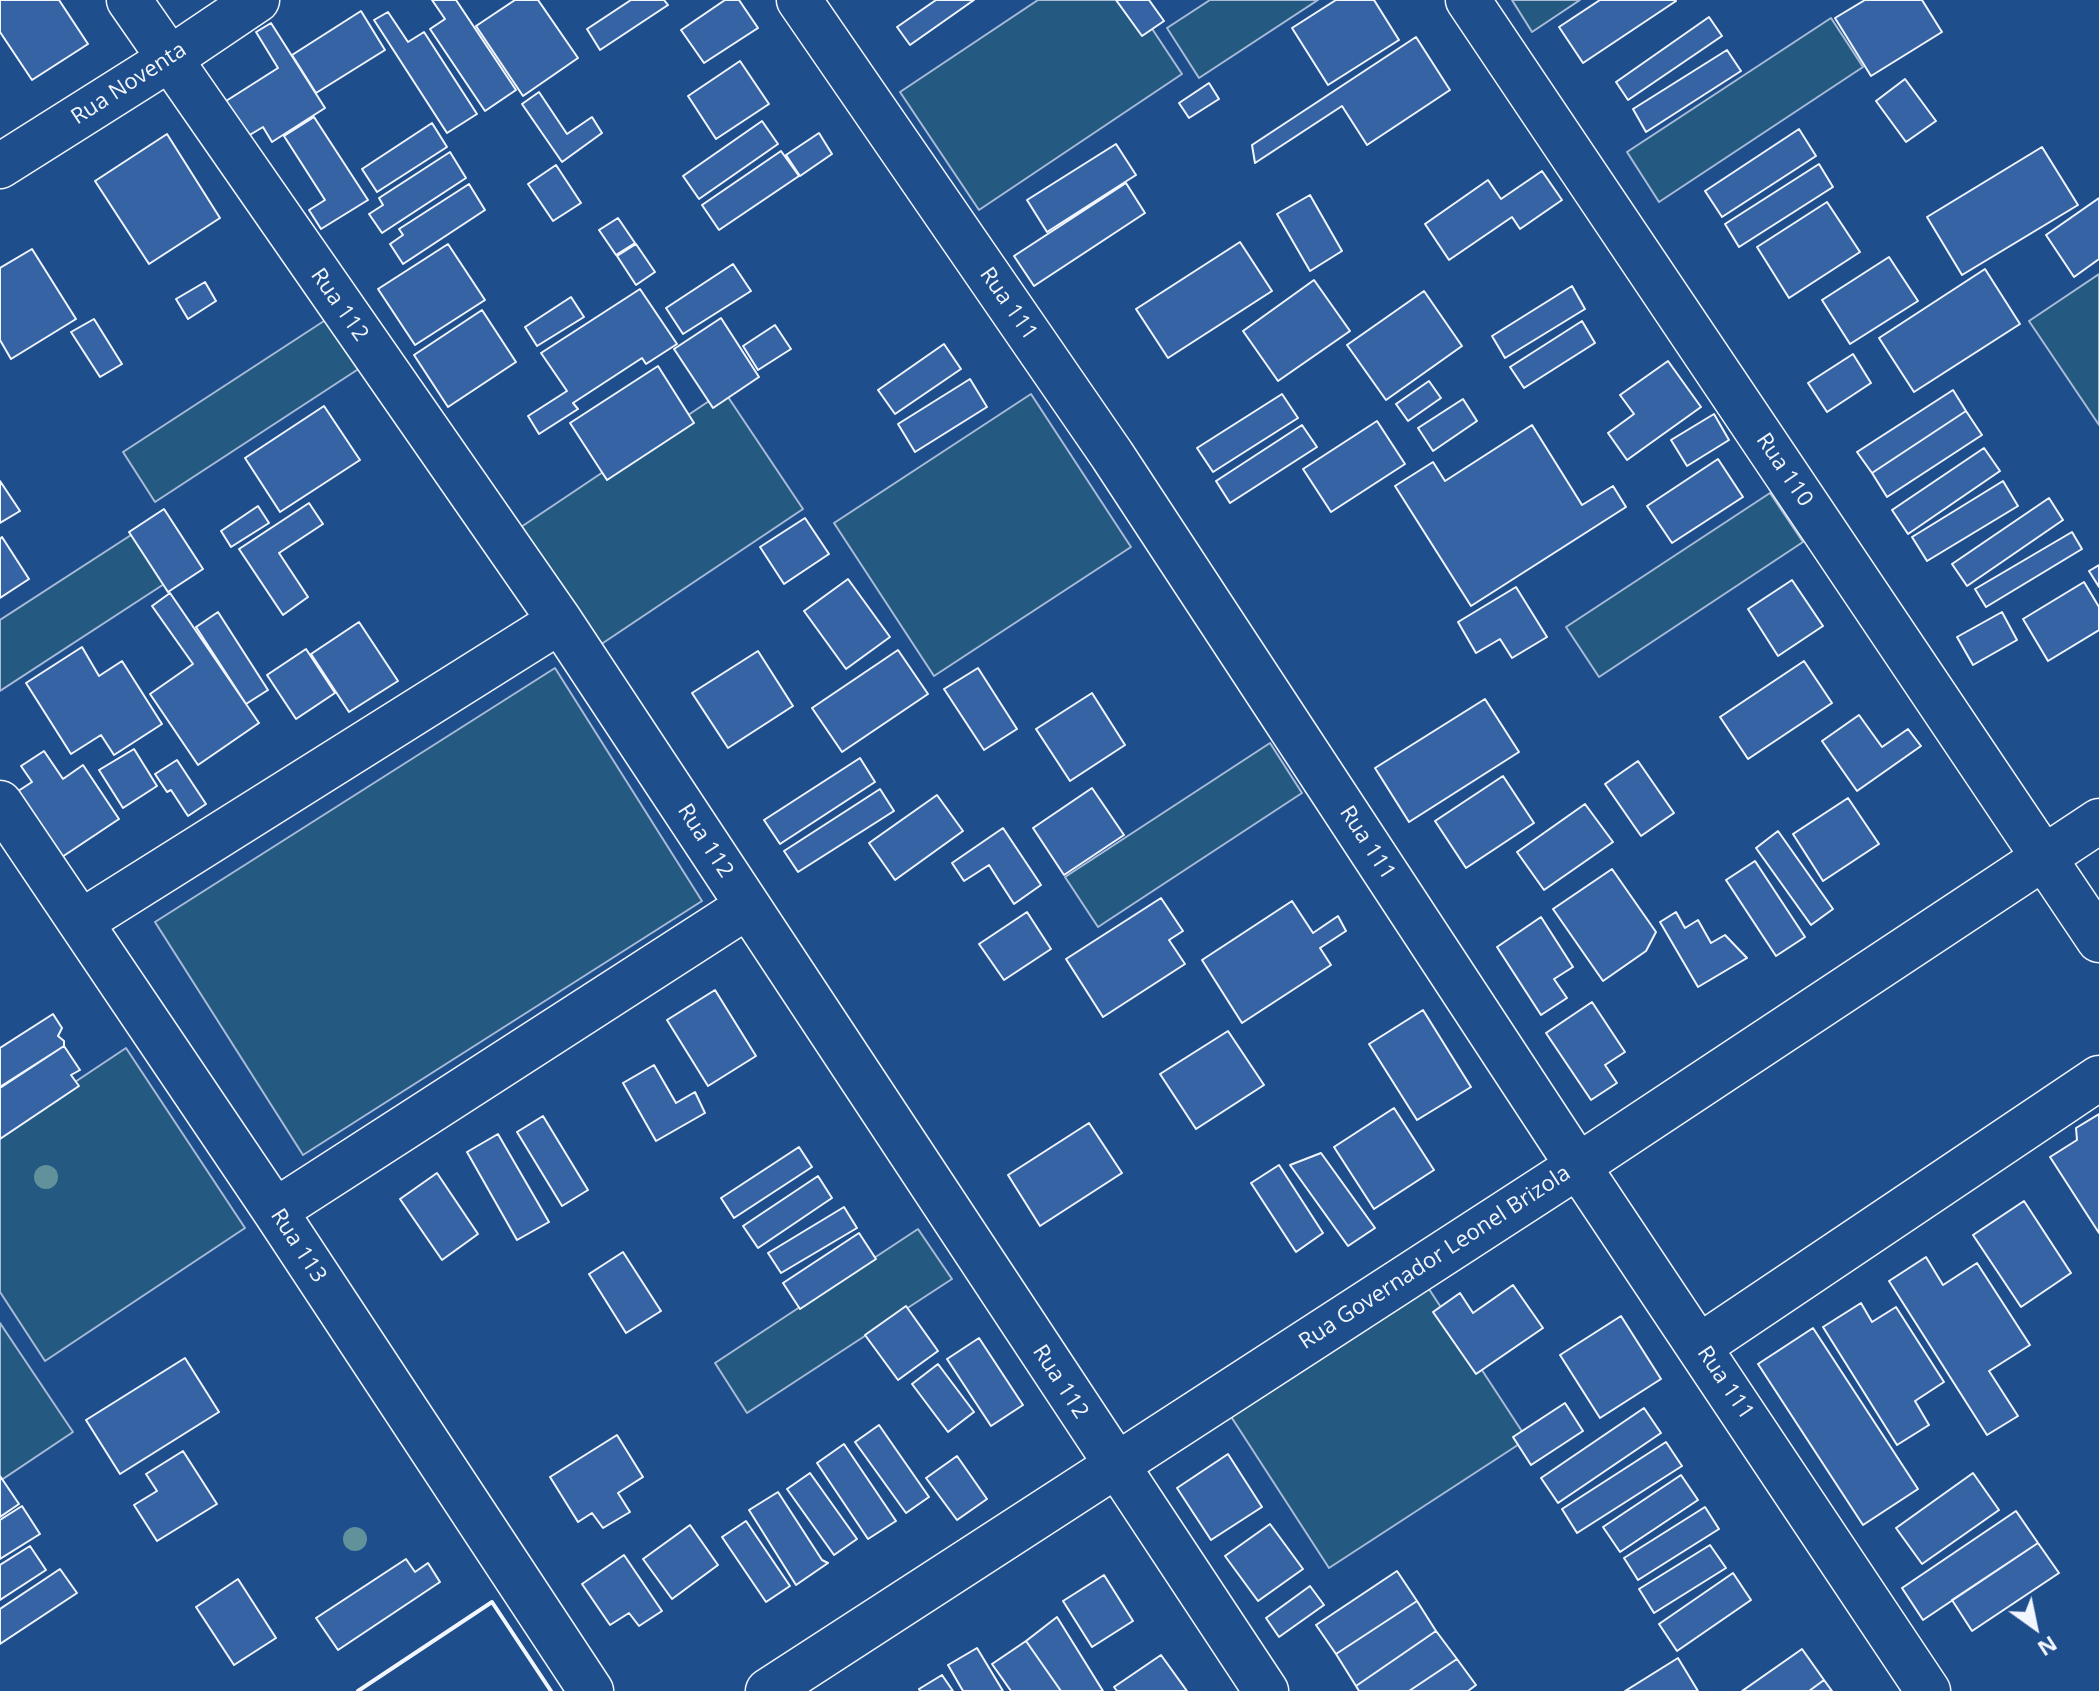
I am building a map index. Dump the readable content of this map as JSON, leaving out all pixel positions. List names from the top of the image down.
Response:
{
  "streets": {
    "street": [
      "Rua Noventa",
      "Rua 111",
      "Rua 112",
      "Rua 110",
      "Rua 113",
      "Rua Governador Leonel Brizola"
    ]
  },
  "crossings": [
    ["Rua Noventa", "Rua 112"],
    ["Rua 111", "Rua Governador Leonel Brizola"],
    ["Rua 112", "Rua Governador Leonel Brizola"],
    ["Rua 110", "Rua Governador Leonel Brizola"]
  ],
  "north": "bottom right"
}
